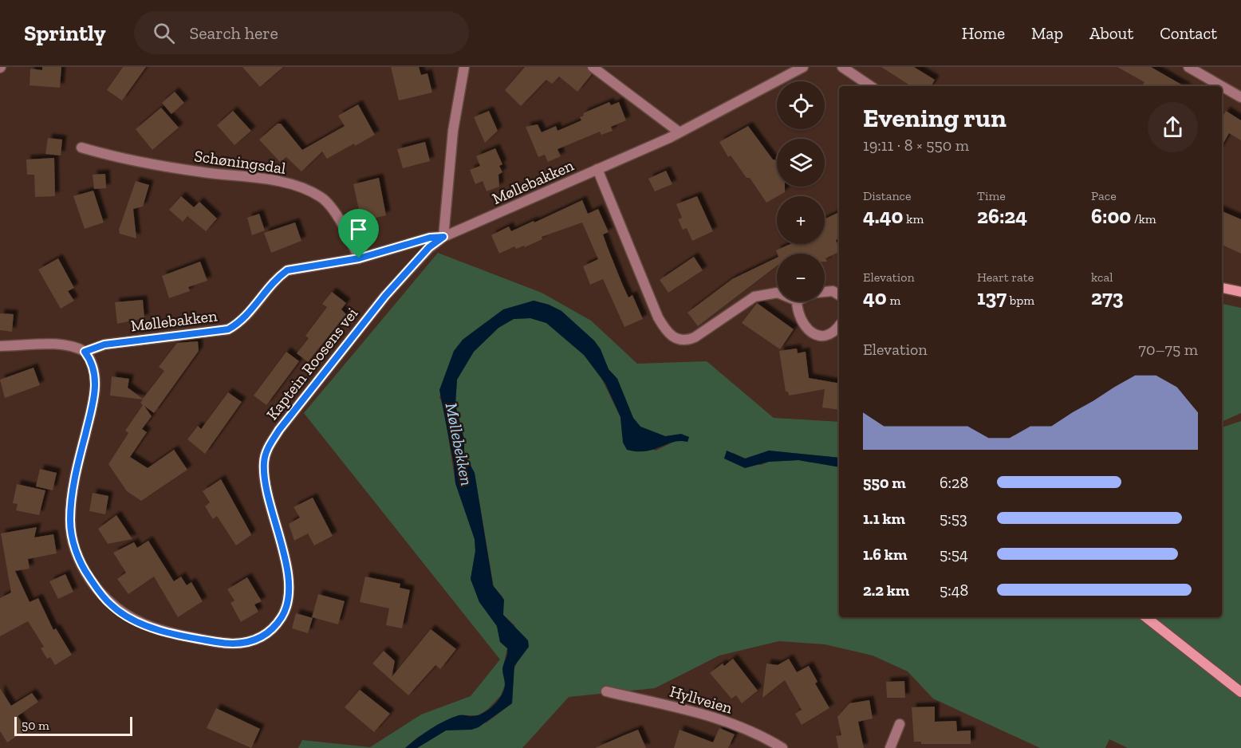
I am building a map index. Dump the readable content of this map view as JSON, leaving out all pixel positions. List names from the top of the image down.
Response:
{
  "streets": {
    "street": [
      "Schøningsdal",
      "Møllebakken",
      "Kaptein Roosens vei",
      "Hyllveien"
    ]
  },
  "crossings": [
    ["Schøningsdal", "Møllebakken"],
    ["Møllebakken", "Kaptein Roosens vei"]
  ],
  "water": ["Møllebekken"],
  "scale_bar": "50 m",
  "page": {
    "header": "Sprintly",
    "search": "Search here",
    "nav": [
      "Home",
      "Map",
      "About",
      "Contact"
    ],
    "map_buttons": ["+", "−"],
    "heading": ["Evening run", "19:11 · 8 × 550 m"],
    "stats": [
      ["Distance", "4.40 km"],
      ["Time", "26:24"],
      ["Pace", "6:00 /km"],
      ["Elevation", "40 m"],
      ["Heart rate", "137 bpm"],
      ["kcal", "273"]
    ],
    "chart": ["Elevation", "70–75 m"],
    "list": [
      {
        "name": "550 m",
        "note": "6:28"
      },
      {
        "name": "1.1 km",
        "note": "5:53"
      },
      {
        "name": "1.6 km",
        "note": "5:54"
      },
      {
        "name": "2.2 km",
        "note": "5:48"
      }
    ],
    "scale": "50 m"
  }
}
